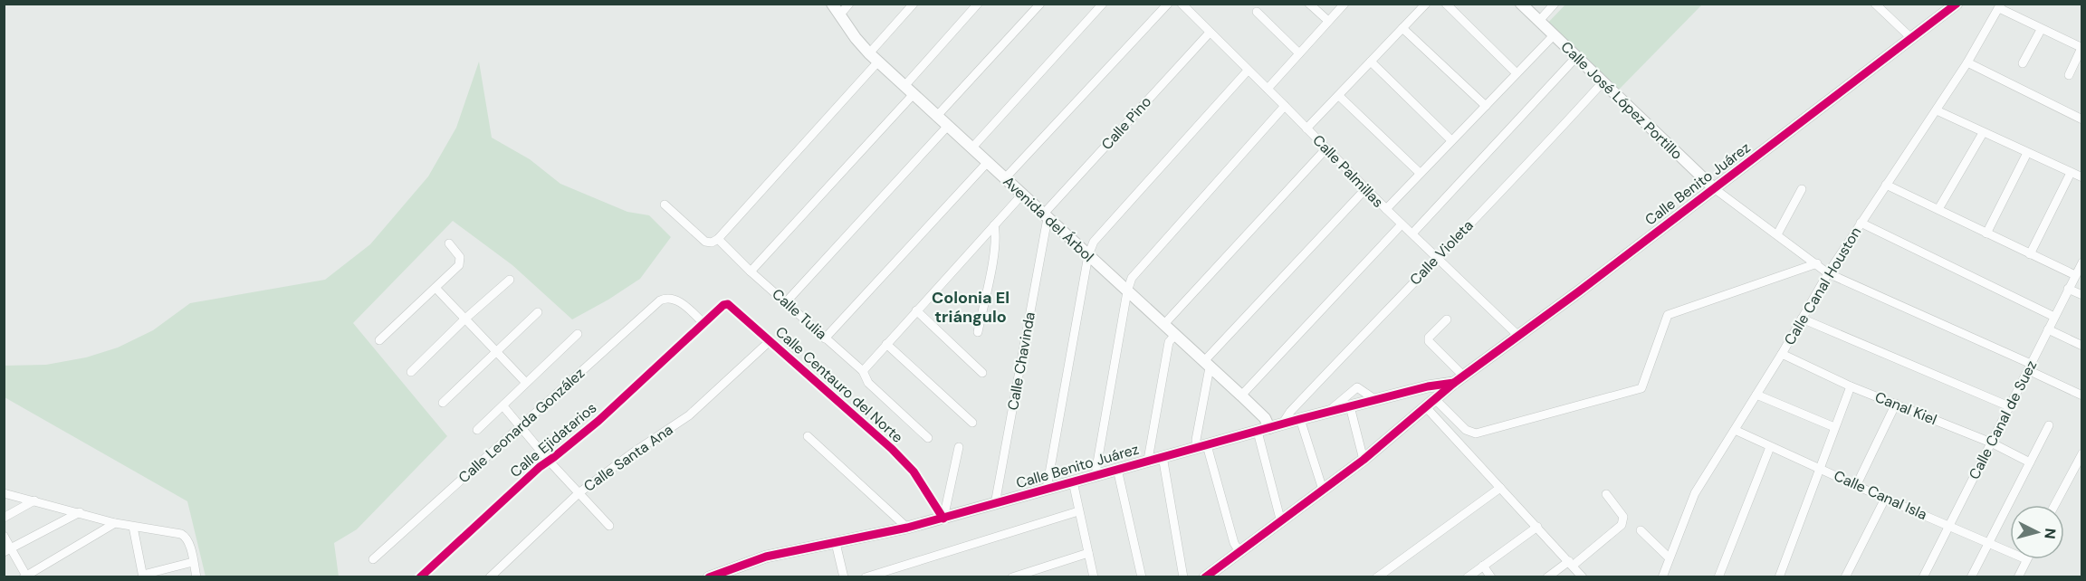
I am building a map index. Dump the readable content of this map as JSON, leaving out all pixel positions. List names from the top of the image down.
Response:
{
  "streets": {
    "street": [
      "Calle José López Portillo",
      "Calle Pino",
      "Calle Palmillas",
      "Calle Benito Juárez",
      "Avenida del Árbol",
      "Calle Violeta",
      "Calle Canal Houston",
      "Calle Tulia",
      "Calle Chavinda",
      "Calle Centauro del Norte",
      "Canal Kiel",
      "Calle Canal de Suez",
      "Calle Leonarda González",
      "Calle Ejidatarios",
      "Calle Santa Ana",
      "Calle Canal Isla"
    ]
  },
  "crossings": [
    ["Calle José López Portillo", "Calle Benito Juárez"],
    ["Calle José López Portillo", "Calle Violeta"],
    ["Calle José López Portillo", "Calle Canal Houston"],
    ["Calle José López Portillo", "Calle Canal de Suez"],
    ["Calle Pino", "Calle Palmillas"],
    ["Calle Pino", "Avenida del Árbol"],
    ["Calle Pino", "Calle Chavinda"],
    ["Calle Palmillas", "Calle Benito Juárez"],
    ["Calle Palmillas", "Calle Violeta"],
    ["Calle Benito Juárez", "Avenida del Árbol"],
    ["Calle Benito Juárez", "Calle Violeta"],
    ["Calle Benito Juárez", "Calle Chavinda"],
    ["Calle Benito Juárez", "Calle Centauro del Norte"],
    ["Avenida del Árbol", "Calle Chavinda"],
    ["Calle Canal Houston", "Canal Kiel"],
    ["Calle Canal Houston", "Calle Canal Isla"],
    ["Calle Centauro del Norte", "Calle Leonarda González"],
    ["Calle Centauro del Norte", "Calle Ejidatarios"],
    ["Calle Centauro del Norte", "Calle Santa Ana"],
    ["Canal Kiel", "Calle Canal de Suez"],
    ["Calle Canal de Suez", "Calle Canal Isla"],
    ["Calle Leonarda González", "Calle Ejidatarios"]
  ],
  "districts": ["Colonia El triángulo"],
  "north": "right"
}
